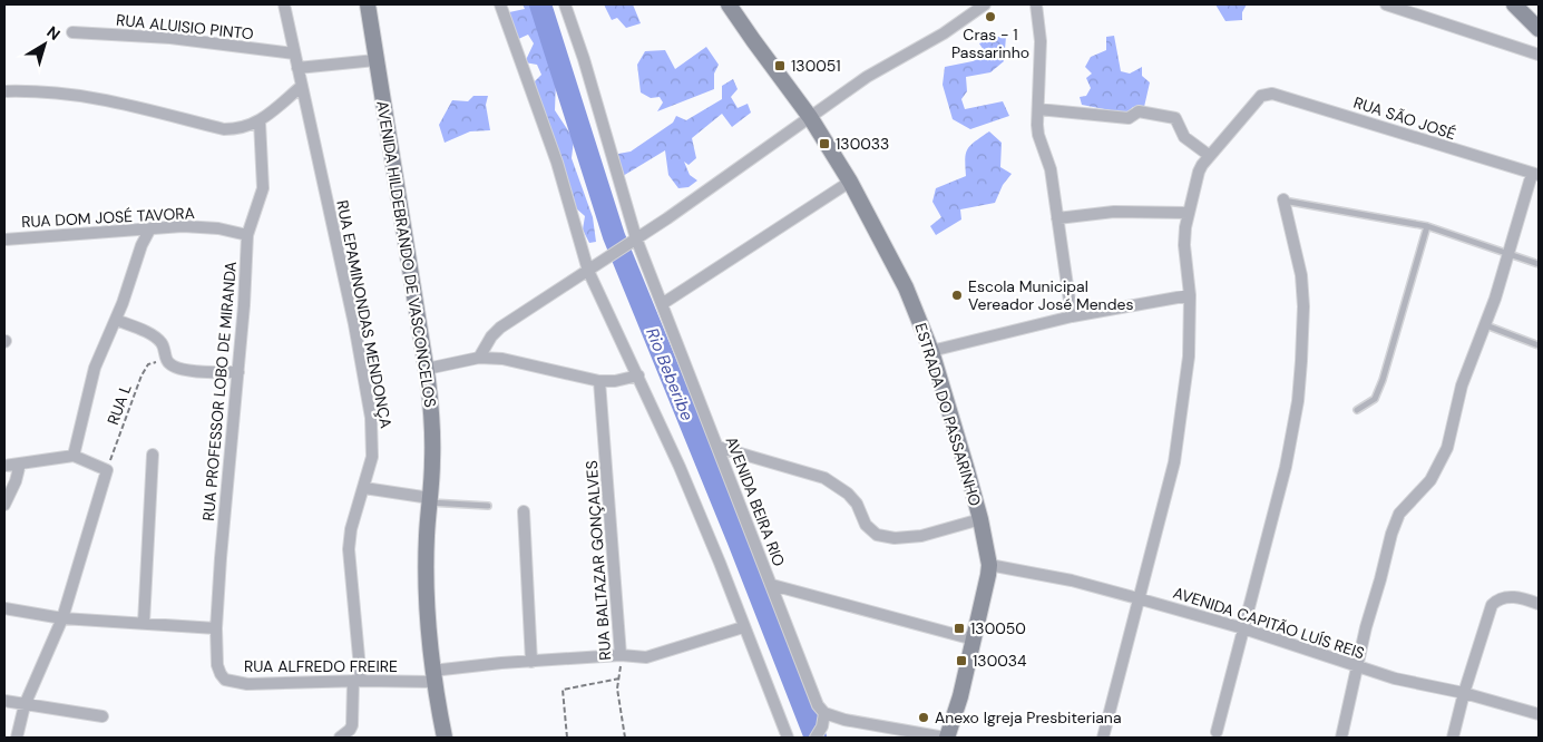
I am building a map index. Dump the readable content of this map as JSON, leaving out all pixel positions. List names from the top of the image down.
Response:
{
  "streets": {
    "street": [
      "RUA ALUISIO PINTO",
      "RUA SÃO JOSÉ",
      "RUA DOM JOSÉ TAVORA",
      "AVENIDA HILDEBRANDO DE VASCONCELOS",
      "RUA EPAMINONDAS MENDONÇA",
      "RUA PROFESSOR LOBO DE MIRANDA",
      "ESTRADA DO PASSARINHO",
      "AVENIDA BEIRA RIO",
      "RUA BALTAZAR GONÇALVES",
      "AVENIDA CAPITÃO LUÍS REIS",
      "RUA ALFREDO FREIRE"
    ],
    "path": ["RUA L"]
  },
  "crossings": [
    ["RUA ALUISIO PINTO", "RUA EPAMINONDAS MENDONÇA"],
    ["RUA DOM JOSÉ TAVORA", "RUA PROFESSOR LOBO DE MIRANDA"],
    ["AVENIDA HILDEBRANDO DE VASCONCELOS", "RUA ALFREDO FREIRE"],
    ["RUA EPAMINONDAS MENDONÇA", "RUA ALFREDO FREIRE"],
    ["RUA PROFESSOR LOBO DE MIRANDA", "RUA ALFREDO FREIRE"],
    ["ESTRADA DO PASSARINHO", "AVENIDA CAPITÃO LUÍS REIS"],
    ["RUA BALTAZAR GONÇALVES", "RUA ALFREDO FREIRE"]
  ],
  "water": ["Rio Beberibe"],
  "places": {
    "other": ["Cras - 1 Passarinho", "Escola Municipal Vereador José Mendes", "Anexo Igreja Presbiteriana"],
    "transit": [
      "130051",
      "130033",
      "130050",
      "130034"
    ]
  },
  "north": "top right"
}
